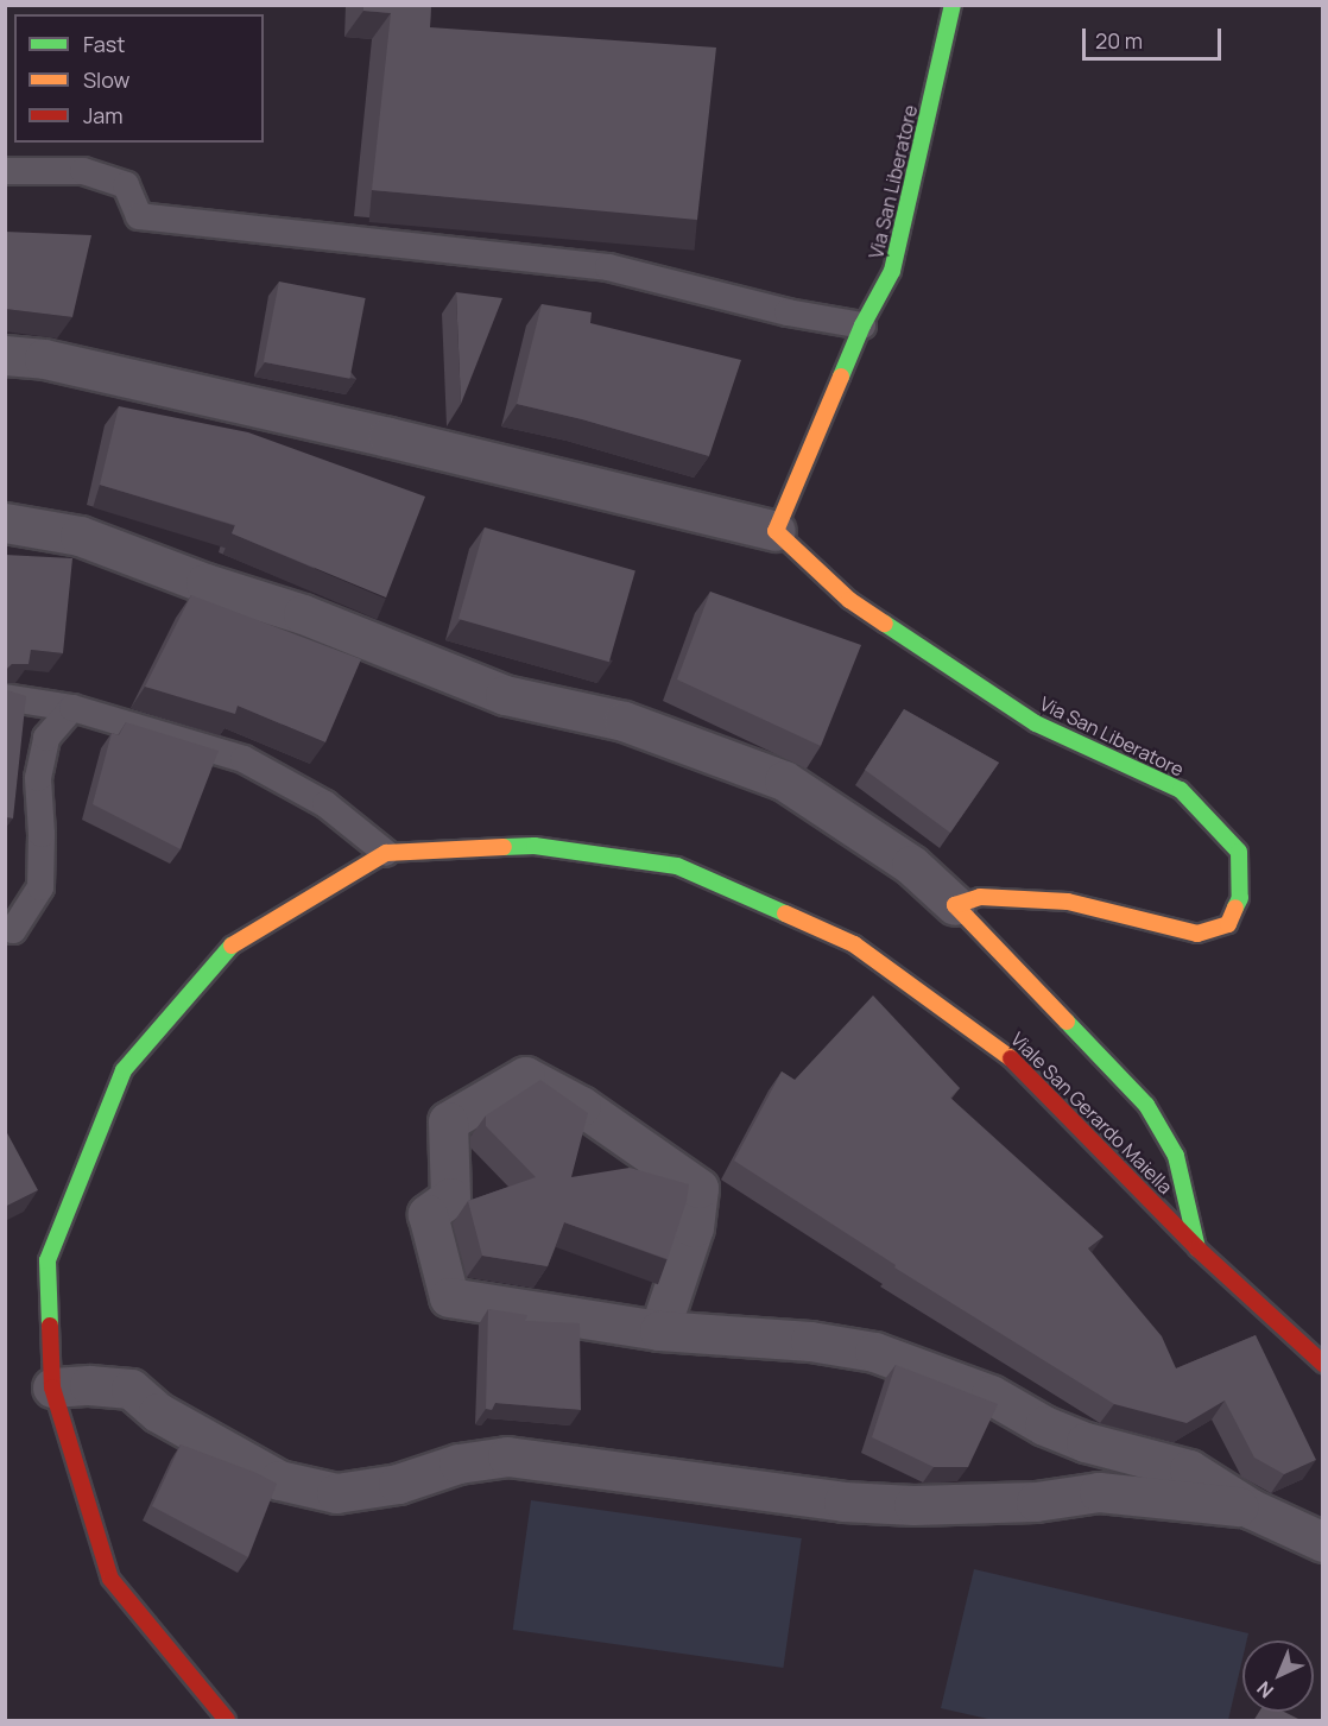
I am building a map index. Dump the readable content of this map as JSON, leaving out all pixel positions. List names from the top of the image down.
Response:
{
  "streets": {
    "main road": ["Via San Liberatore", "Viale San Gerardo Maiella"]
  },
  "legend": ["Fast", "Slow", "Jam"],
  "scale_bar": "20 m",
  "north": "bottom left"
}
